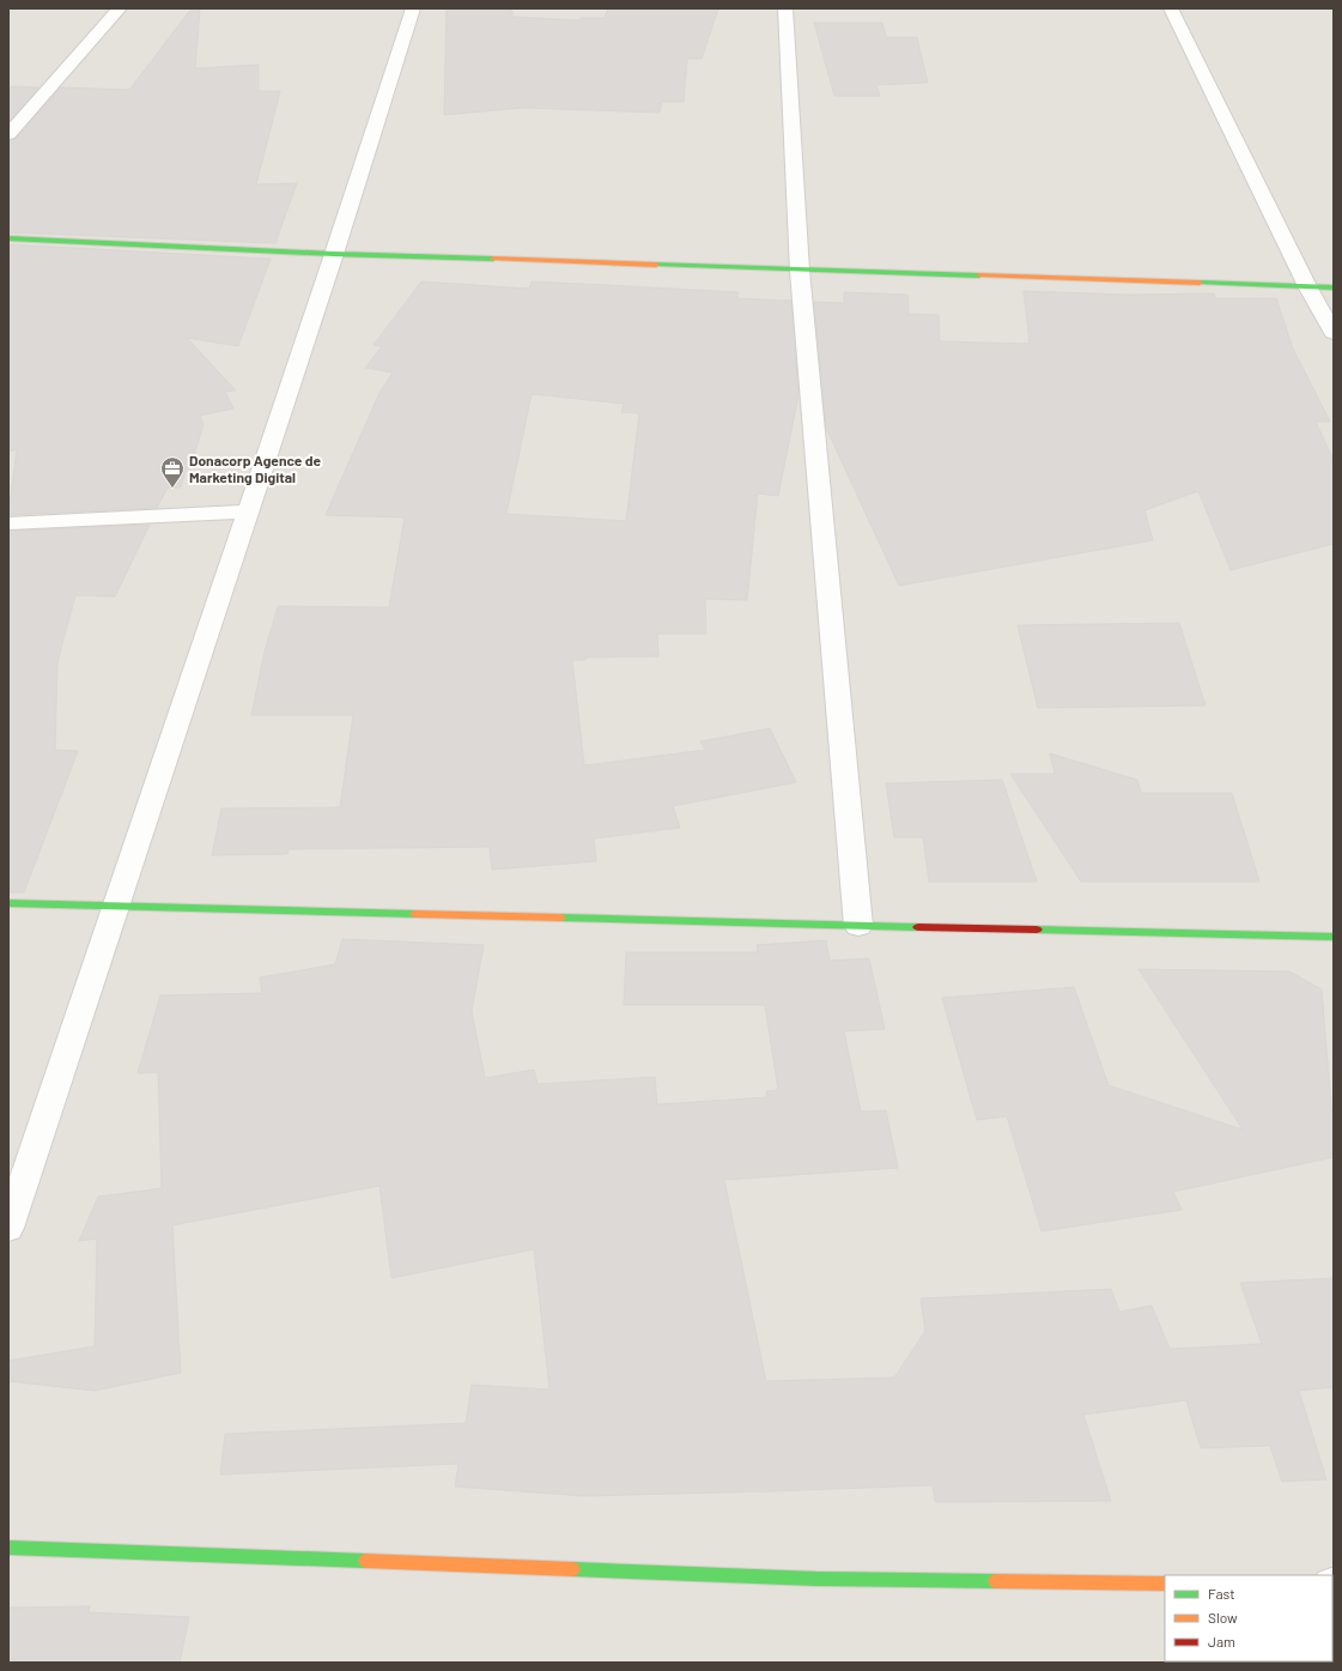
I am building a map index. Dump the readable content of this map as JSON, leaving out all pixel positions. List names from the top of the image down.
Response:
{
  "places": {
    "office": ["Donacorp Agence de Marketing Digital"]
  },
  "legend": ["Fast", "Slow", "Jam"]
}
